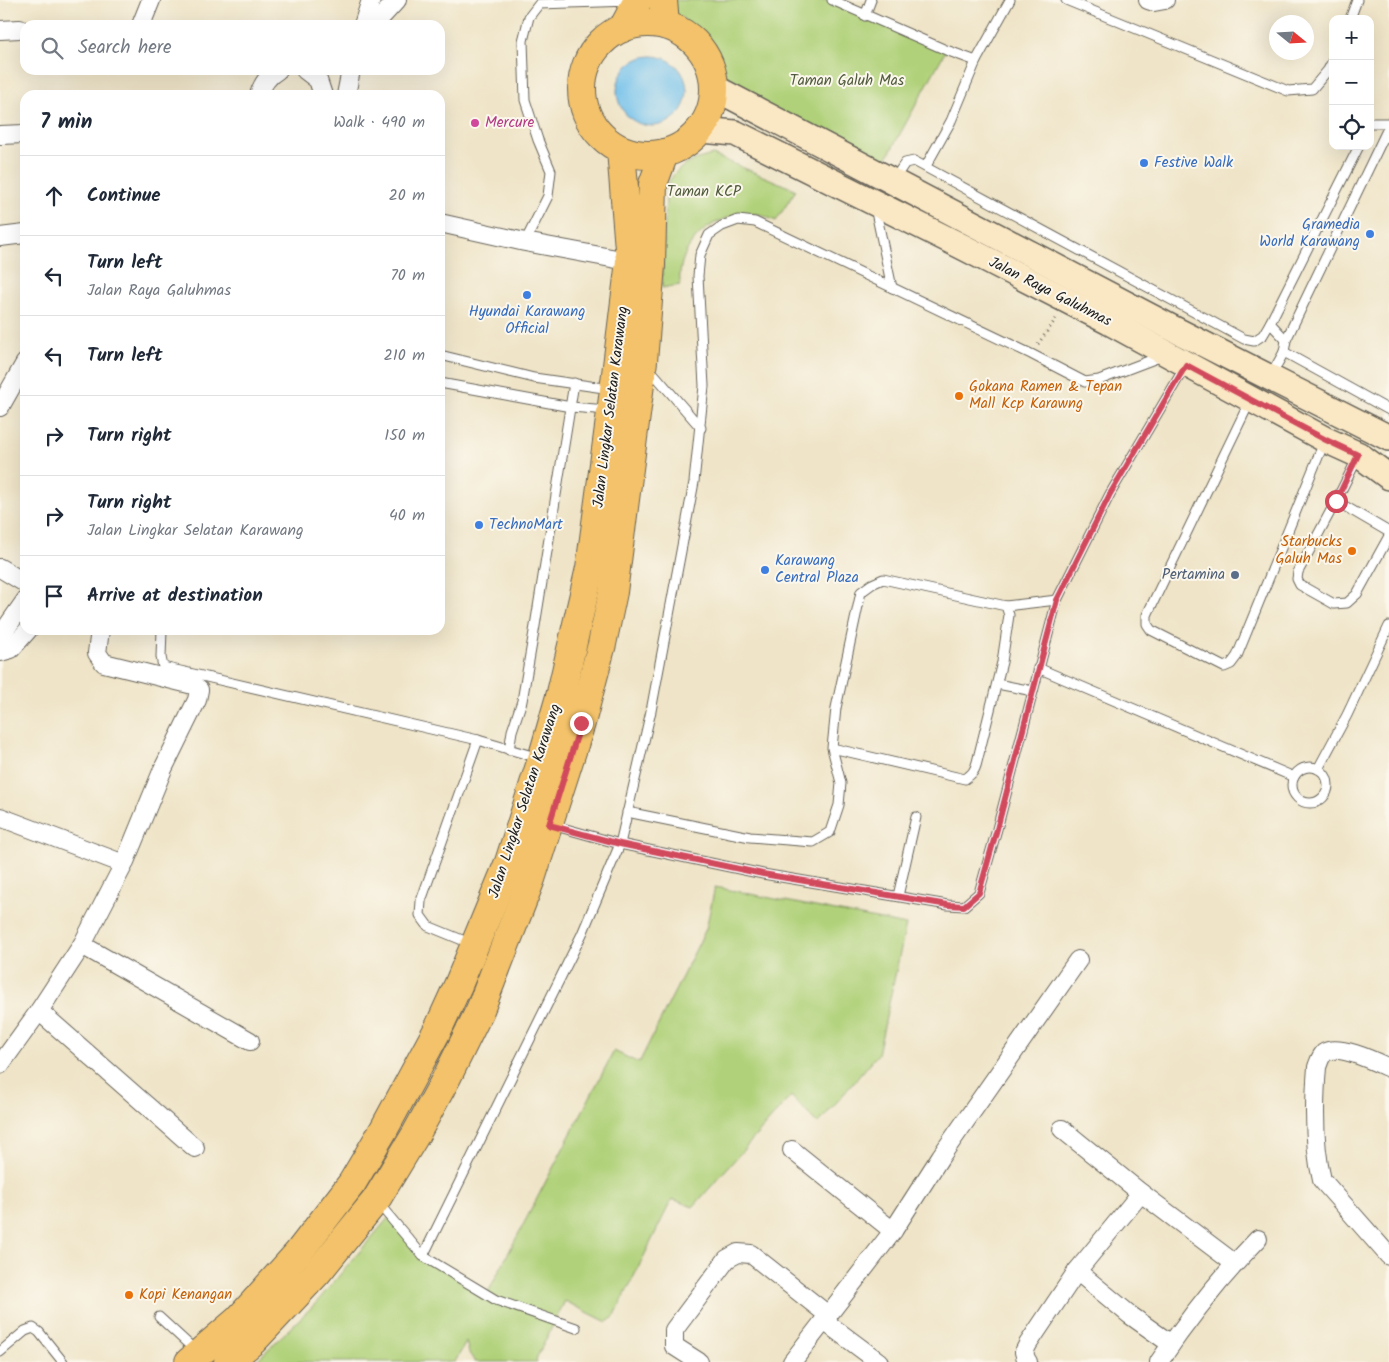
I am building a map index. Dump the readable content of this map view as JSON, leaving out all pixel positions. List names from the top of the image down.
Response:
{
  "streets": {
    "main road": ["Jalan Raya Galuhmas", "Jalan Lingkar Selatan Karawang"]
  },
  "crossings": [
    ["Jalan Raya Galuhmas", "Jalan Lingkar Selatan Karawang"]
  ],
  "parks": ["Taman Galuh Mas", "Taman KCP"],
  "places": [
    "Mercure",
    "Festive Walk",
    "Gramedia World Karawang",
    "Hyundai Karawang Official",
    "Gokana Ramen & Tepan Mall Kcp Karawng",
    "TechnoMart",
    "Starbucks Galuh Mas",
    "Karawang Central Plaza",
    "Pertamina",
    "Kopi Kenangan"
  ],
  "north": "right",
  "page": {
    "map_buttons": ["+", "−"],
    "search": "Search here",
    "heading": ["7 min", "Walk · 490 m"],
    "list": [
      ["Continue", "20 m"],
      ["Turn left", "Jalan Raya Galuhmas", "70 m"],
      ["Turn left", "210 m"],
      ["Turn right", "150 m"],
      ["Turn right", "Jalan Lingkar Selatan Karawang", "40 m"],
      "Arrive at destination"
    ]
  }
}
